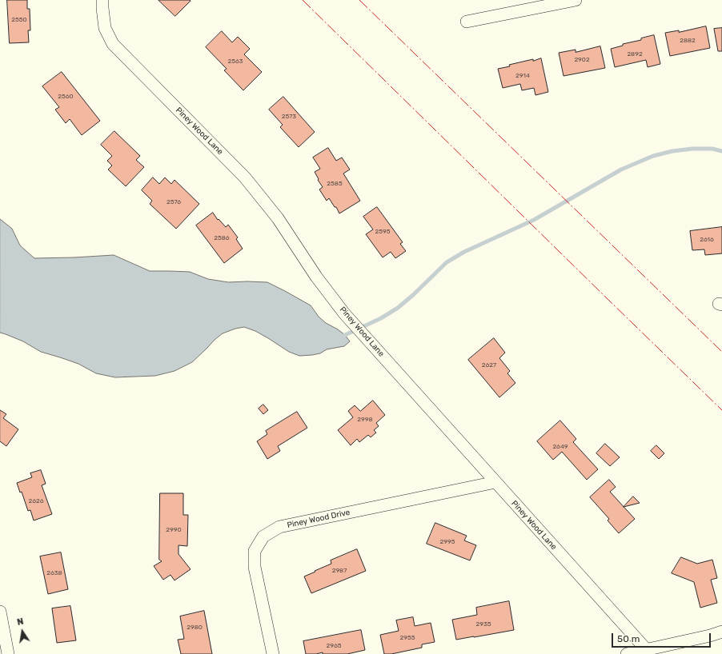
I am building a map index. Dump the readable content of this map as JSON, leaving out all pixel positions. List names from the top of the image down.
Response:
{
  "streets": {
    "street": ["Piney Wood Lane", "Piney Wood Drive"]
  },
  "crossings": [
    ["Piney Wood Lane", "Piney Wood Drive"]
  ],
  "house_numbers": [
    "2550",
    "2882",
    "2892",
    "2902",
    "2563",
    "2914",
    "2560",
    "2573",
    "2585",
    "2576",
    "2595",
    "2586",
    "2616",
    "2627",
    "2998",
    "2649",
    "2626",
    "2990",
    "2995",
    "2987",
    "2638",
    "2935",
    "2980",
    "2955",
    "2965"
  ],
  "scale_bar": "50 m",
  "north": "top"
}
